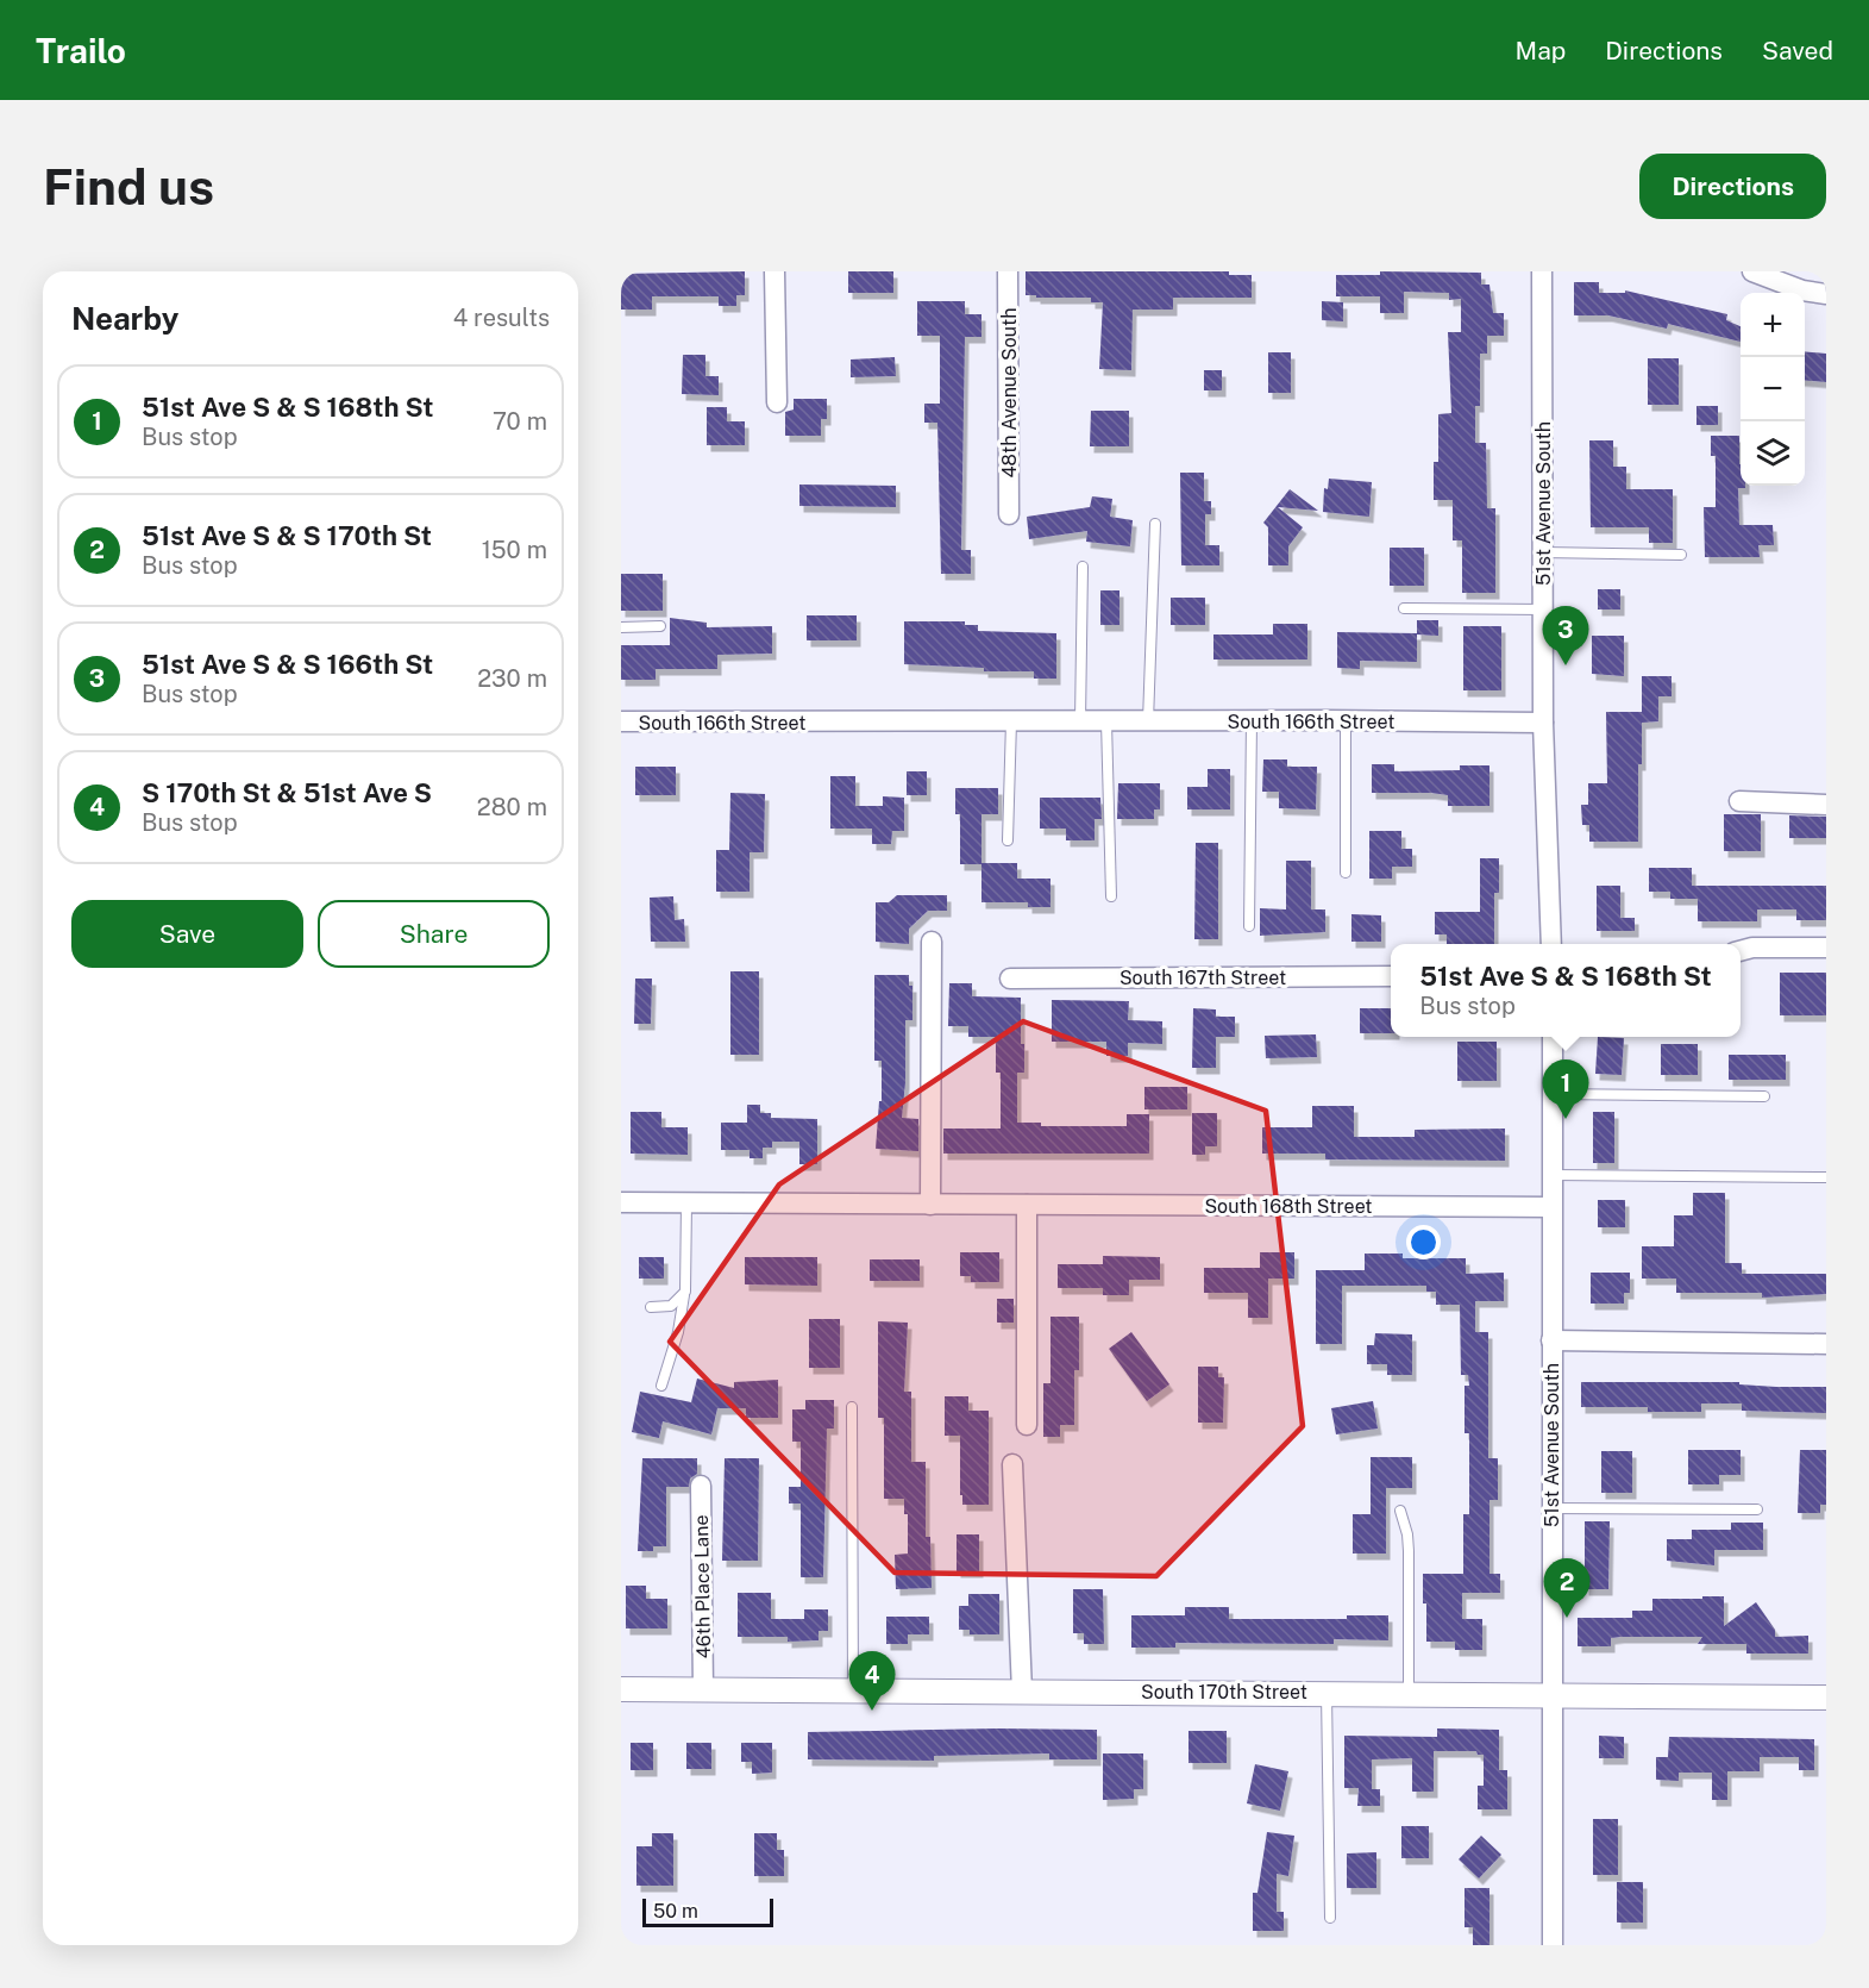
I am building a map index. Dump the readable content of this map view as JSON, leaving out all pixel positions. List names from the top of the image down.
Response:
{
  "streets": {
    "street": [
      "48th Avenue South",
      "51st Avenue South",
      "South 166th Street",
      "South 167th Street",
      "South 168th Street",
      "46th Place Lane",
      "South 170th Street"
    ]
  },
  "crossings": [
    ["51st Avenue South", "South 166th Street"],
    ["51st Avenue South", "South 168th Street"],
    ["51st Avenue South", "South 170th Street"],
    ["46th Place Lane", "South 170th Street"]
  ],
  "scale_bar": "50 m",
  "page": {
    "header": "Trailo",
    "nav": ["Map", "Directions", "Saved"],
    "buttons": [
      "Directions",
      ["Save", "Share"]
    ],
    "title": "Find us",
    "heading": ["Nearby", "4 results"],
    "map_buttons": ["+", "−"],
    "list": [
      {
        "mark": "1",
        "name": "51st Ave S & S 168th St",
        "note": "Bus stop",
        "value": "70 m"
      },
      {
        "mark": "2",
        "name": "51st Ave S & S 170th St",
        "note": "Bus stop",
        "value": "150 m"
      },
      {
        "mark": "3",
        "name": "51st Ave S & S 166th St",
        "note": "Bus stop",
        "value": "230 m"
      },
      {
        "mark": "4",
        "name": "S 170th St & 51st Ave S",
        "note": "Bus stop",
        "value": "280 m"
      }
    ],
    "pins": [
      "3",
      "1",
      "2",
      "4"
    ],
    "popup": ["51st Ave S & S 168th St", "Bus stop"],
    "scale": "50 m"
  }
}
